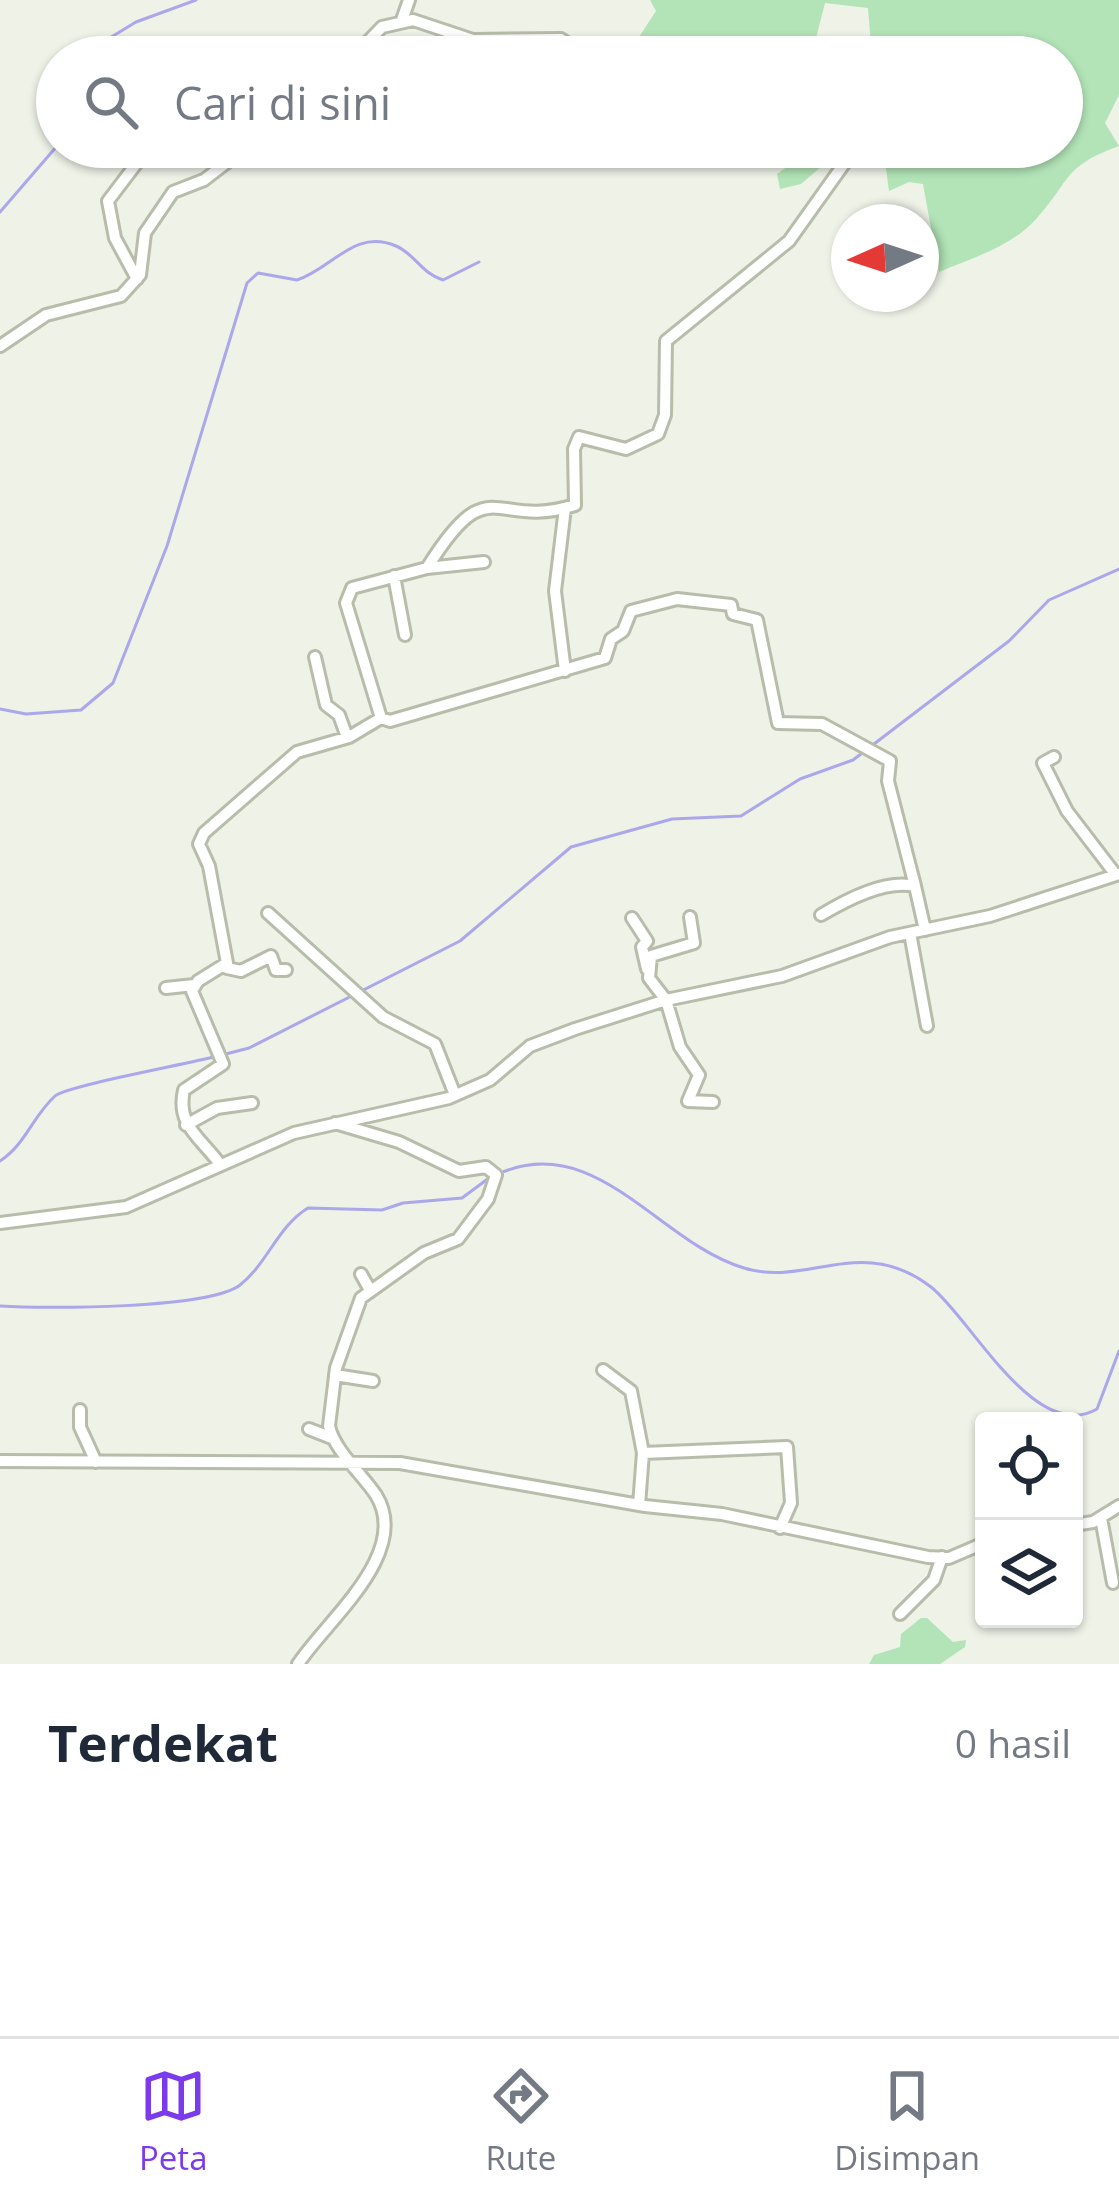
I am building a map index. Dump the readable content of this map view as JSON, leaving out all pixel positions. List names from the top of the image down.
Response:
{
  "north": "left",
  "page": {
    "search": "Cari di sini",
    "heading": ["Terdekat", "0 hasil"],
    "nav": ["Peta", "Rute", "Disimpan"]
  }
}
